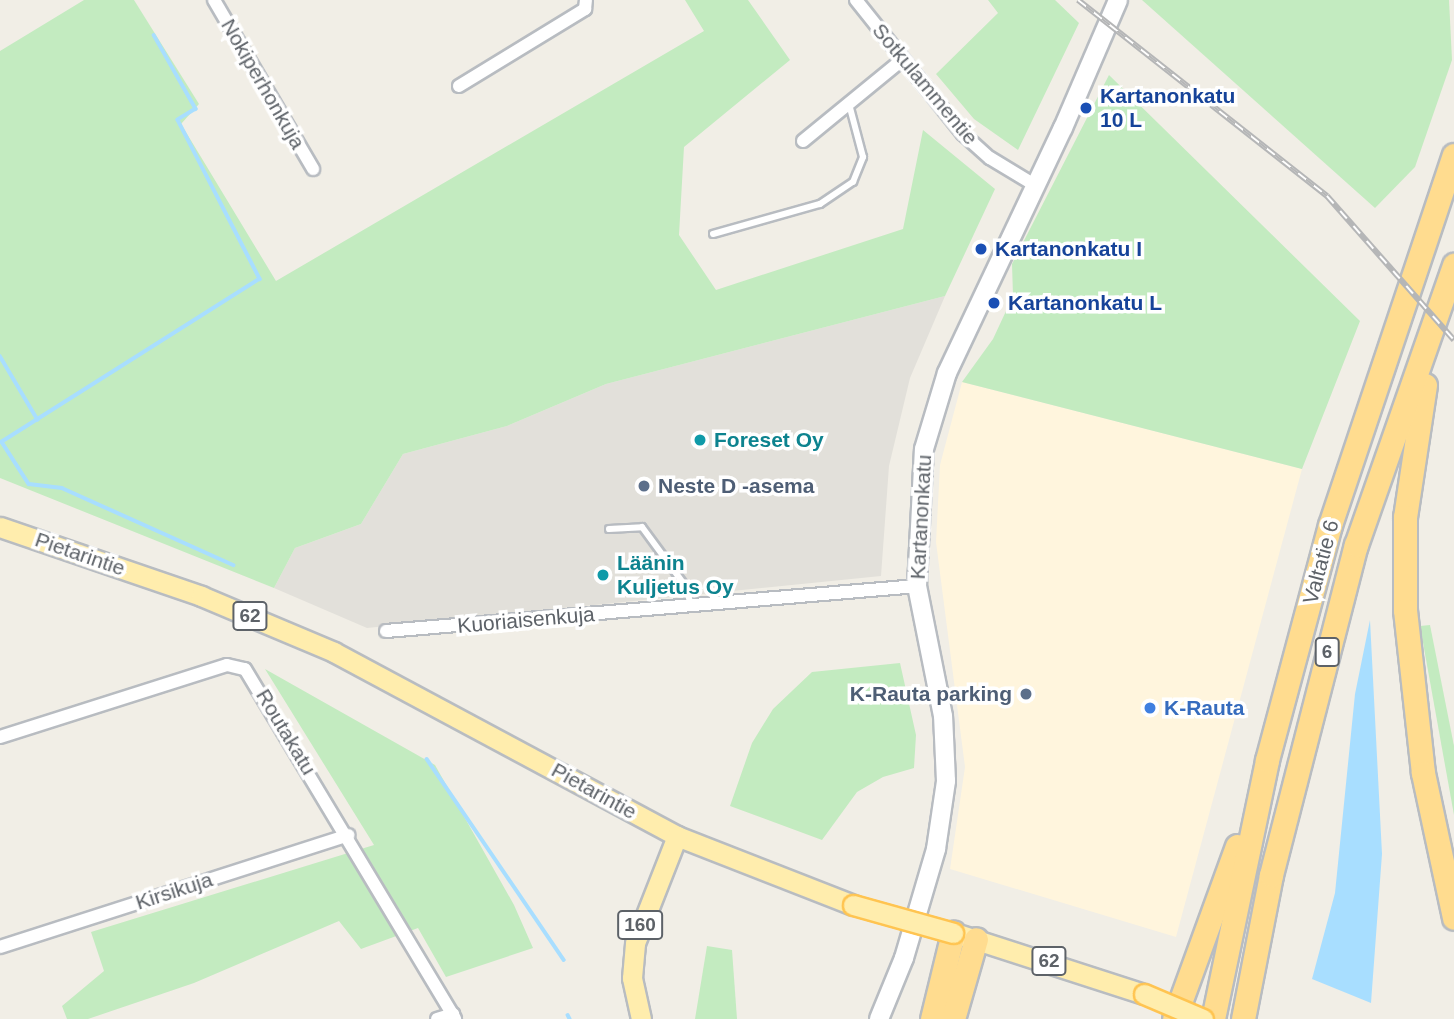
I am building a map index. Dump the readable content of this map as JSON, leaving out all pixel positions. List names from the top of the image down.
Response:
{
  "streets": {
    "highway": ["Valtatie 6", "6"],
    "main road": [
      "Kartanonkatu",
      "Pietarintie",
      "62",
      "160"
    ],
    "street": [
      "Nokiperhonkuja",
      "Sotkulammentie",
      "Kuoriaisenkuja",
      "Routakatu",
      "Kirsikuja"
    ]
  },
  "crossings": [
    ["Sotkulammentie", "Kartanonkatu"],
    ["Kartanonkatu", "Kuoriaisenkuja"],
    ["Pietarintie", "160"],
    ["Routakatu", "Kirsikuja"]
  ],
  "places": [
    "Kartanonkatu 10 L",
    "Kartanonkatu I",
    "Kartanonkatu L",
    "Foreset Oy",
    "Neste D -asema",
    "Läänin Kuljetus Oy",
    "K-Rauta parking",
    "K-Rauta"
  ]
}
